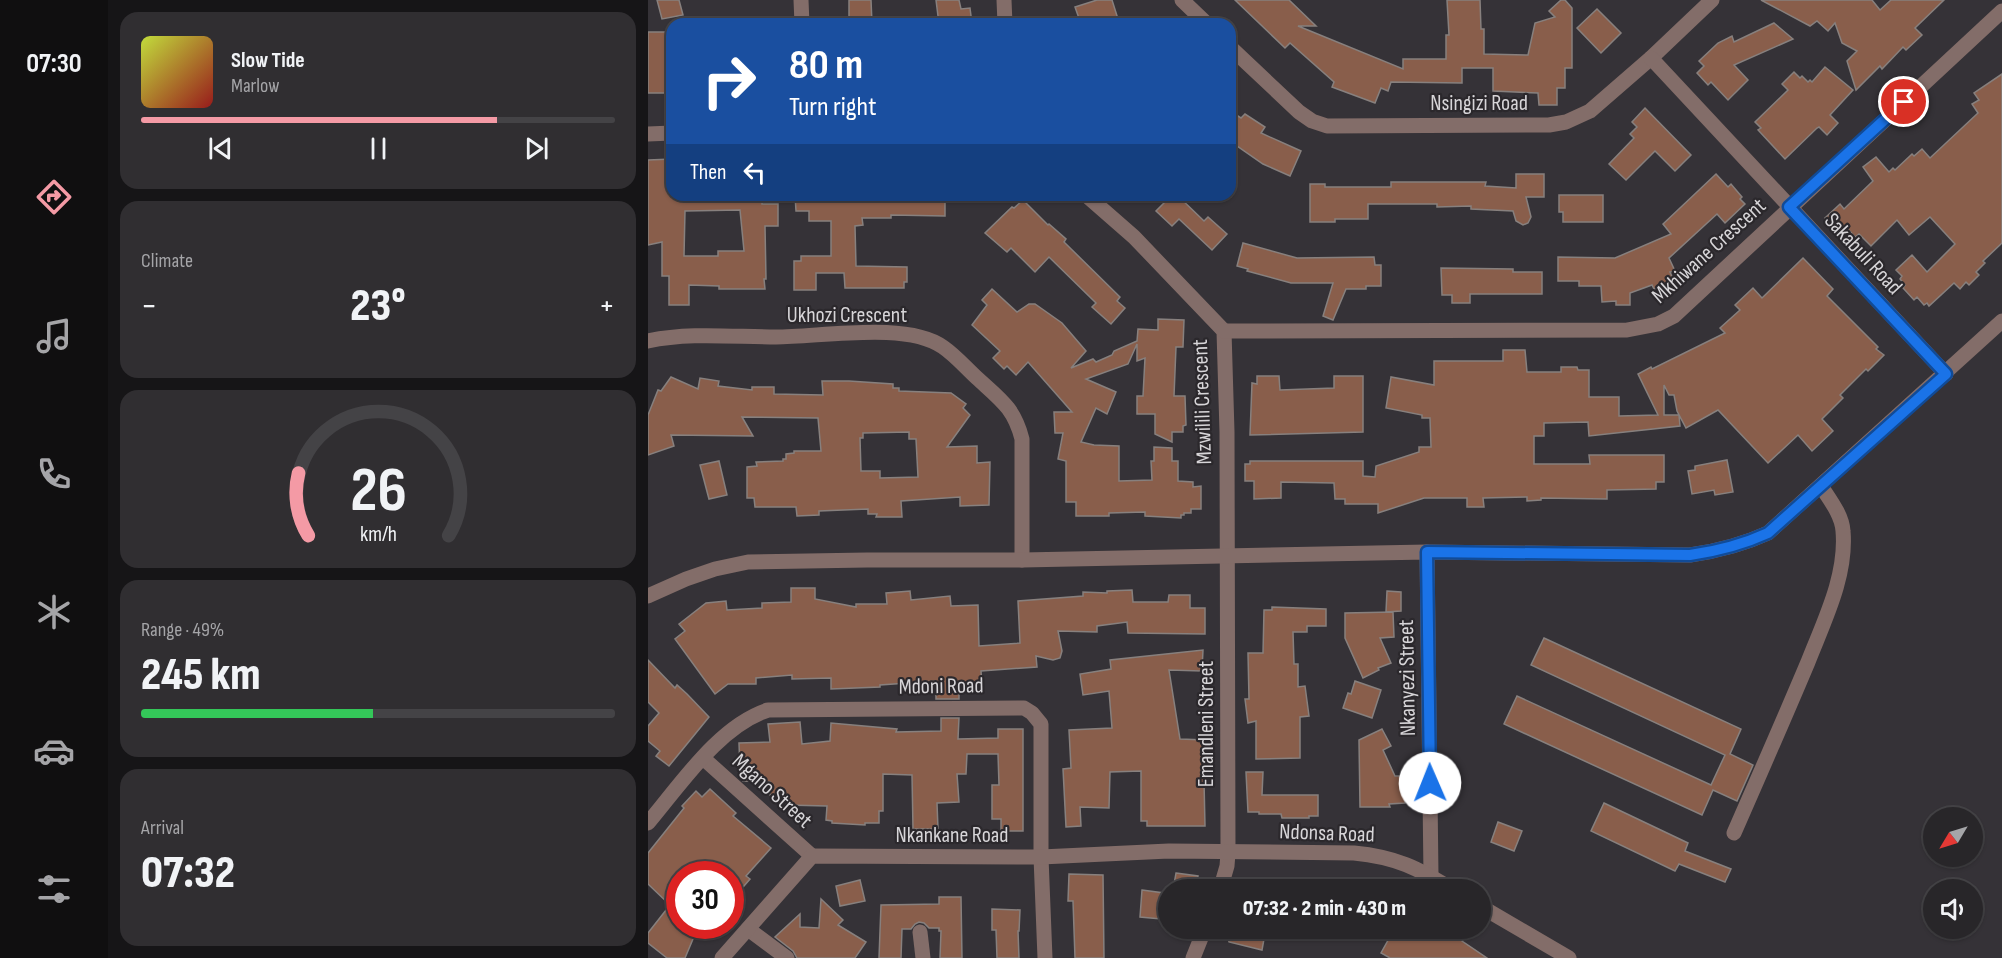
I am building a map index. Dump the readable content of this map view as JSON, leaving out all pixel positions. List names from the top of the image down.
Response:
{
  "streets": {
    "street": [
      "Nsingizi Road",
      "Mkhiwane Crescent",
      "Sakabuli Road",
      "Ukhozi Crescent",
      "Mzwilili Crescent",
      "Nkanyezi Street",
      "Mdoni Road",
      "Emandleni Street",
      "Mgano Street",
      "Ndonsa Road",
      "Nkankane Road"
    ]
  },
  "crossings": [
    ["Nsingizi Road", "Sakabuli Road"],
    ["Mkhiwane Crescent", "Sakabuli Road"],
    ["Mkhiwane Crescent", "Mzwilili Crescent"],
    ["Mzwilili Crescent", "Emandleni Street"],
    ["Nkanyezi Street", "Ndonsa Road"],
    ["Mdoni Road", "Mgano Street"],
    ["Mdoni Road", "Nkankane Road"],
    ["Emandleni Street", "Ndonsa Road"],
    ["Emandleni Street", "Nkankane Road"],
    ["Mgano Street", "Nkankane Road"],
    ["Ndonsa Road", "Nkankane Road"]
  ],
  "north": "bottom left",
  "page": {
    "tabs": "07:30",
    "turn": ["80 m", "Turn right"],
    "song": ["Slow Tide", "Marlow"],
    "then": "Then",
    "tile": [
      "Climate",
      ["Range · 49%", "245 km"],
      ["Arrival", "07:32"]
    ],
    "heat": ["−", "23°", "+"],
    "limit": "30",
    "trip": "07:32 · 2 min · 430 m",
    "gauge": ["26", "km/h"]
  }
}
